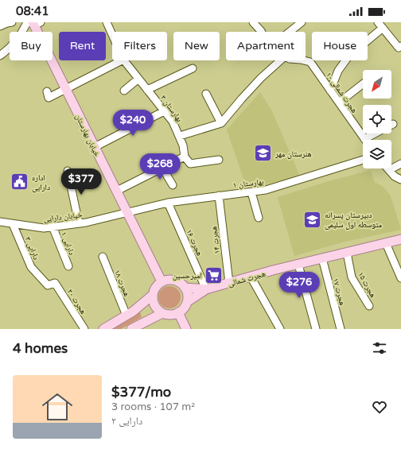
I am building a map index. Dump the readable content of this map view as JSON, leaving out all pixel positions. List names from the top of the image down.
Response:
{
  "streets": {
    "main road": ["خیابان بهارستان", "هجرت شمالی"],
    "street": [
      "هجرت شمالی ۱۰",
      "بهارستان ۳",
      "بهارستان ۱",
      "خیابان دارایی",
      "هجرت ۱۴",
      "هجرت ۱۶",
      "دارایی ۱",
      "دارایی ۳",
      "هجرت ۱۸",
      "هجرت ۱۵",
      "هجرت ۱۷",
      "هجرت ۲۰"
    ]
  },
  "crossings": [
    ["خیابان بهارستان", "بهارستان ۱"],
    ["خیابان بهارستان", "خیابان دارایی"],
    ["خیابان بهارستان", "هجرت شمالی"],
    ["بهارستان ۱", "خیابان دارایی"],
    ["بهارستان ۱", "هجرت ۱۴"],
    ["بهارستان ۱", "هجرت ۱۶"],
    ["خیابان دارایی", "دارایی ۱"],
    ["خیابان دارایی", "دارایی ۳"],
    ["هجرت ۱۴", "هجرت شمالی"],
    ["هجرت ۱۶", "هجرت شمالی"],
    ["دارایی ۳", "هجرت ۲۰"],
    ["هجرت شمالی", "هجرت ۱۵"],
    ["هجرت شمالی", "هجرت ۱۷"]
  ],
  "places": {
    "school or university": ["هنرستان مهر", "دبیرستان پسرانه متوسطه اول سلیمی"],
    "public building": ["اداره دارایی"],
    "supermarket": ["امیرحسین"]
  },
  "north": "bottom left",
  "page": {
    "status": "08:41",
    "chip": [
      "Buy",
      "Rent",
      "Filters",
      "New",
      "Apartment",
      "House"
    ],
    "price": [
      "$240",
      "$268",
      "$377",
      "$276"
    ],
    "heading": "4 homes",
    "list": [
      {
        "name": "$377/mo",
        "note": "3 rooms · 107 m² · دارایی ۲"
      }
    ]
  }
}
